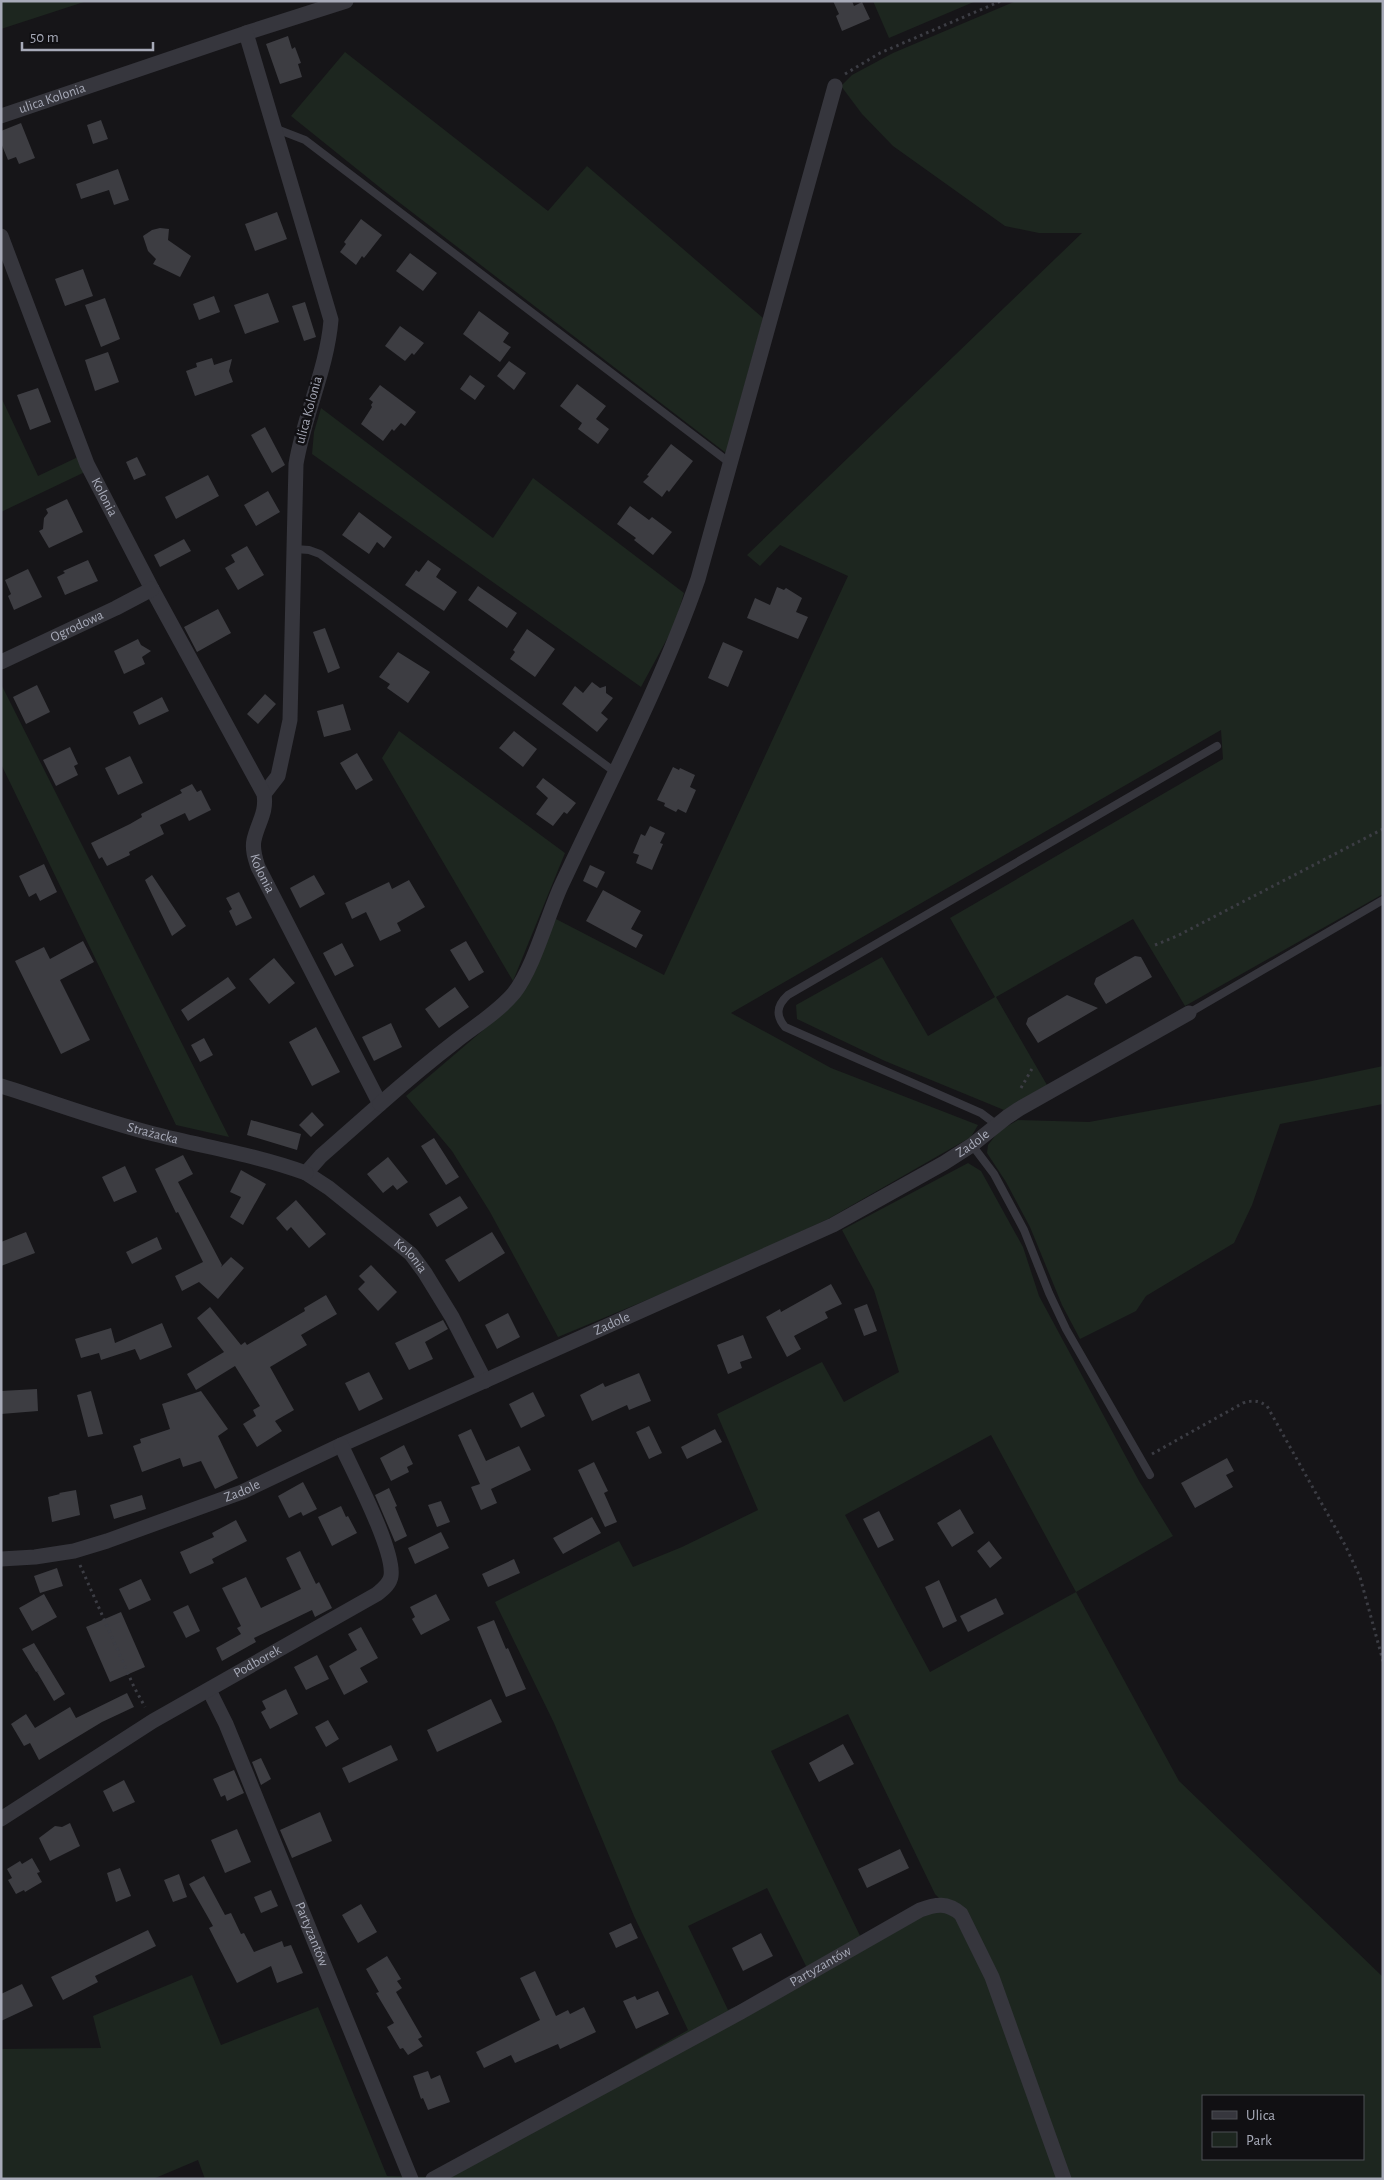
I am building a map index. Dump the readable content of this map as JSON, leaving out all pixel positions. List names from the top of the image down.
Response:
{
  "streets": {
    "street": [
      "ulica Kolonia",
      "Kolonia",
      "Ogrodowa",
      "Strażacka",
      "Zadole",
      "Podborek",
      "Partyzantów"
    ]
  },
  "crossings": [
    ["ulica Kolonia", "Kolonia"],
    ["Kolonia", "Ogrodowa"],
    ["Kolonia", "Strażacka"],
    ["Kolonia", "Zadole"],
    ["Zadole", "Podborek"],
    ["Podborek", "Partyzantów"]
  ],
  "legend": ["Ulica", "Park"],
  "scale_bar": "50 m"
}
